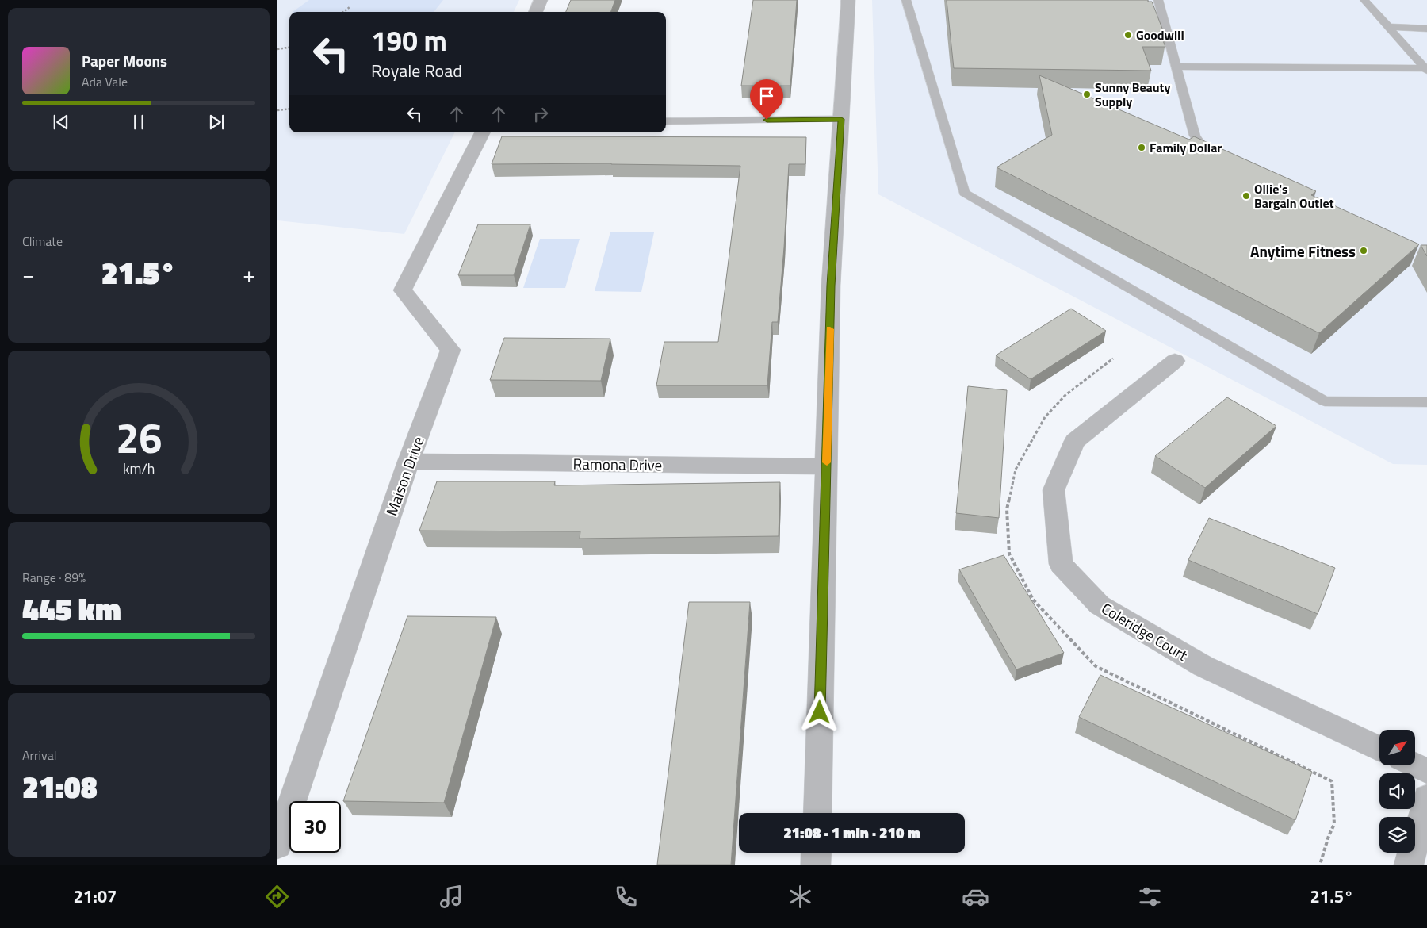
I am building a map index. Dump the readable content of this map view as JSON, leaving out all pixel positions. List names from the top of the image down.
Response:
{
  "streets": {
    "street": ["Ramona Drive", "Maison Drive", "Coleridge Court"]
  },
  "crossings": [
    ["Ramona Drive", "Maison Drive"]
  ],
  "places": [
    "Goodwill",
    "Sunny Beauty Supply",
    "Family Dollar",
    "Ollie's Bargain Outlet",
    "Anytime Fitness"
  ],
  "north": "top right",
  "page": {
    "turn": ["190 m", "Royale Road"],
    "song": ["Paper Moons", "Ada Vale"],
    "tile": [
      "Climate",
      ["Range · 89%", "445 km"],
      ["Arrival", "21:08"]
    ],
    "heat": ["−", "21.5°", "+"],
    "limit": "30",
    "trip": "21:08 · 1 min · 210 m",
    "tabs": ["21:07", "21.5°"],
    "gauge": ["26", "km/h"]
  }
}
